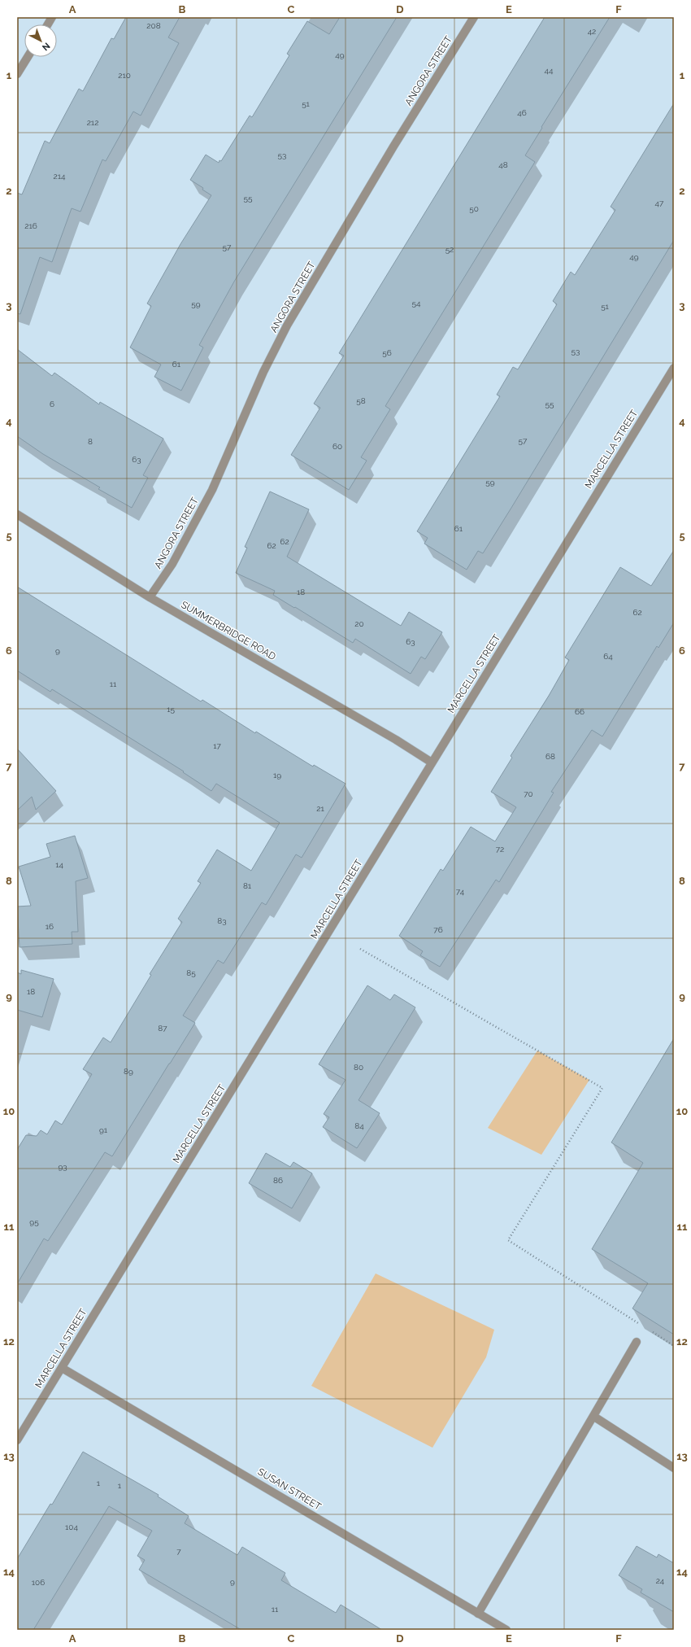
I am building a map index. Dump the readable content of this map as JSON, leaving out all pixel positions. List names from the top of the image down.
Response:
{
  "streets": {
    "street": [
      "ANGORA STREET",
      "MARCELLA STREET",
      "SUMMERBRIDGE ROAD",
      "SUSAN STREET"
    ]
  },
  "crossings": [
    ["ANGORA STREET", "SUMMERBRIDGE ROAD"],
    ["MARCELLA STREET", "SUMMERBRIDGE ROAD"],
    ["MARCELLA STREET", "SUSAN STREET"]
  ],
  "house_numbers": [
    "208",
    "42",
    "49",
    "44",
    "210",
    "51",
    "46",
    "212",
    "53",
    "48",
    "214",
    "55",
    "47",
    "50",
    "216",
    "57",
    "52",
    "49",
    "54",
    "59",
    "51",
    "53",
    "56",
    "61",
    "58",
    "6",
    "55",
    "57",
    "8",
    "60",
    "63",
    "59",
    "61",
    "62",
    "62",
    "18",
    "62",
    "20",
    "63",
    "9",
    "64",
    "11",
    "15",
    "66",
    "17",
    "68",
    "19",
    "70",
    "21",
    "72",
    "14",
    "81",
    "74",
    "83",
    "16",
    "76",
    "85",
    "18",
    "87",
    "80",
    "89",
    "84",
    "91",
    "93",
    "86",
    "95",
    "1",
    "1",
    "104",
    "7",
    "24",
    "9",
    "106",
    "11"
  ],
  "north": "bottom right",
  "grid": {
    "columns": [
      "A",
      "B",
      "C",
      "D",
      "E",
      "F"
    ],
    "rows": [
      "1",
      "2",
      "3",
      "4",
      "5",
      "6",
      "7",
      "8",
      "9",
      "10",
      "11",
      "12",
      "13",
      "14"
    ]
  }
}
